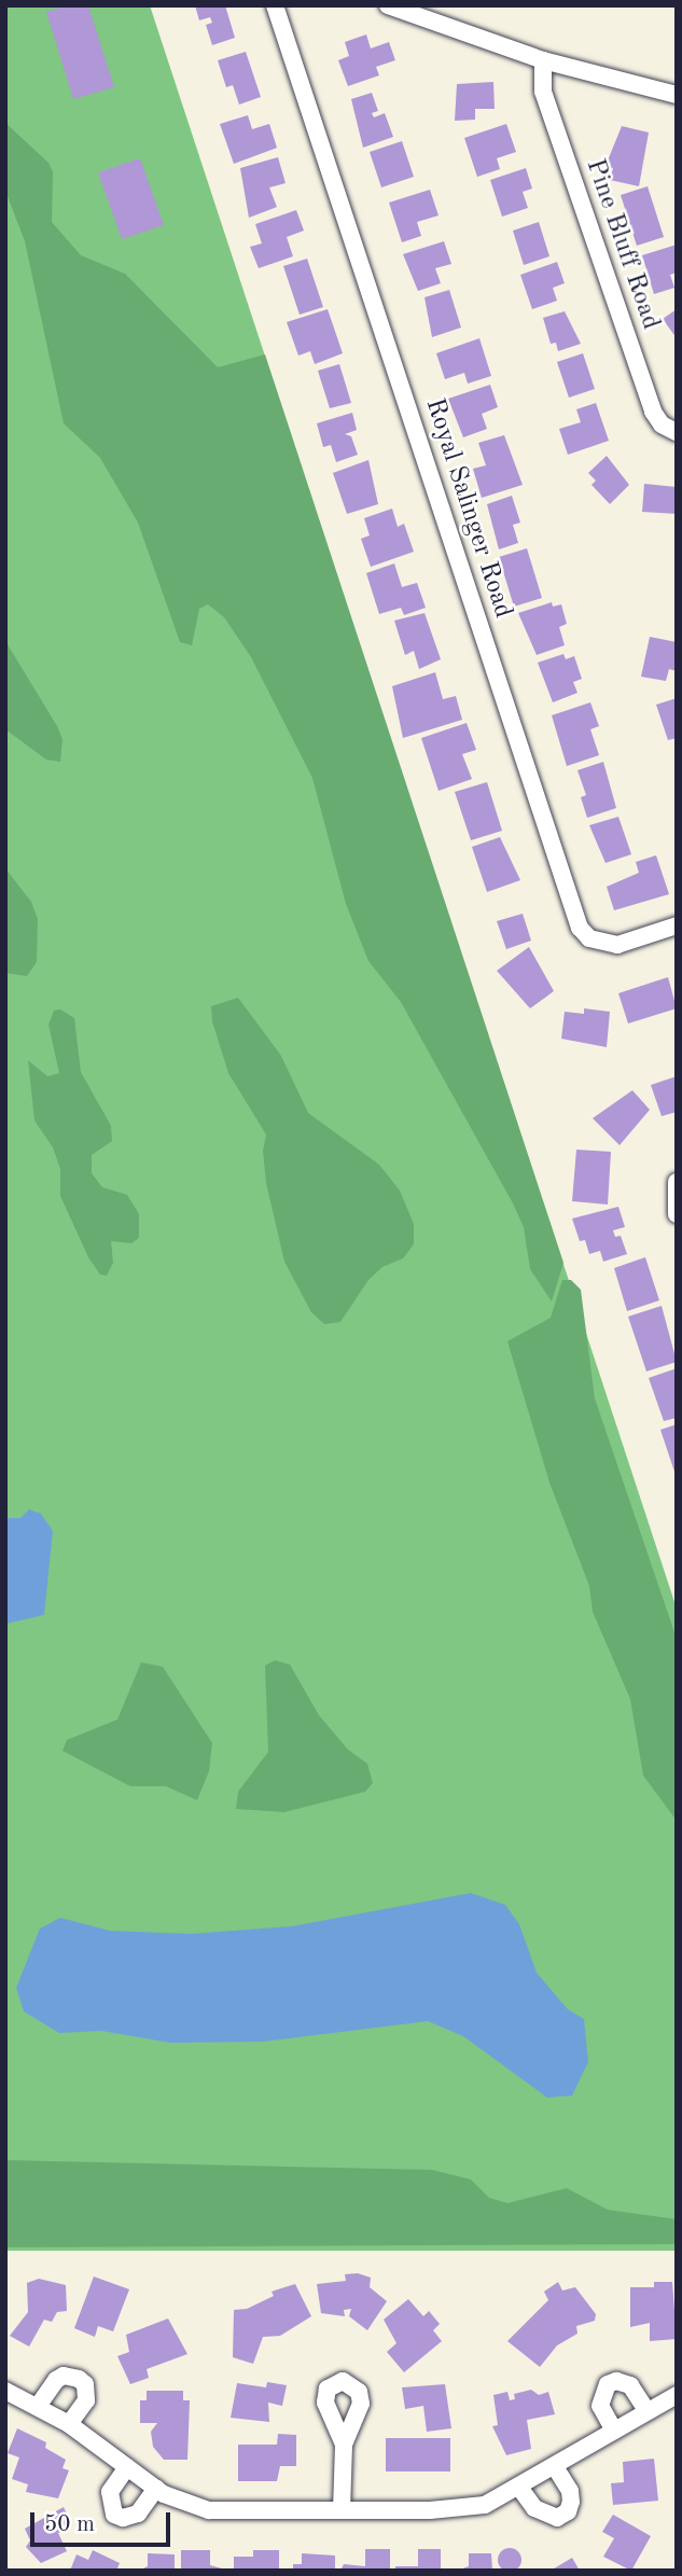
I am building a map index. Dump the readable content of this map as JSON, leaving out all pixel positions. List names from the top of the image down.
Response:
{
  "streets": {
    "street": ["Pine Bluff Road", "Royal Salinger Road"]
  },
  "scale_bar": "50 m"
}
